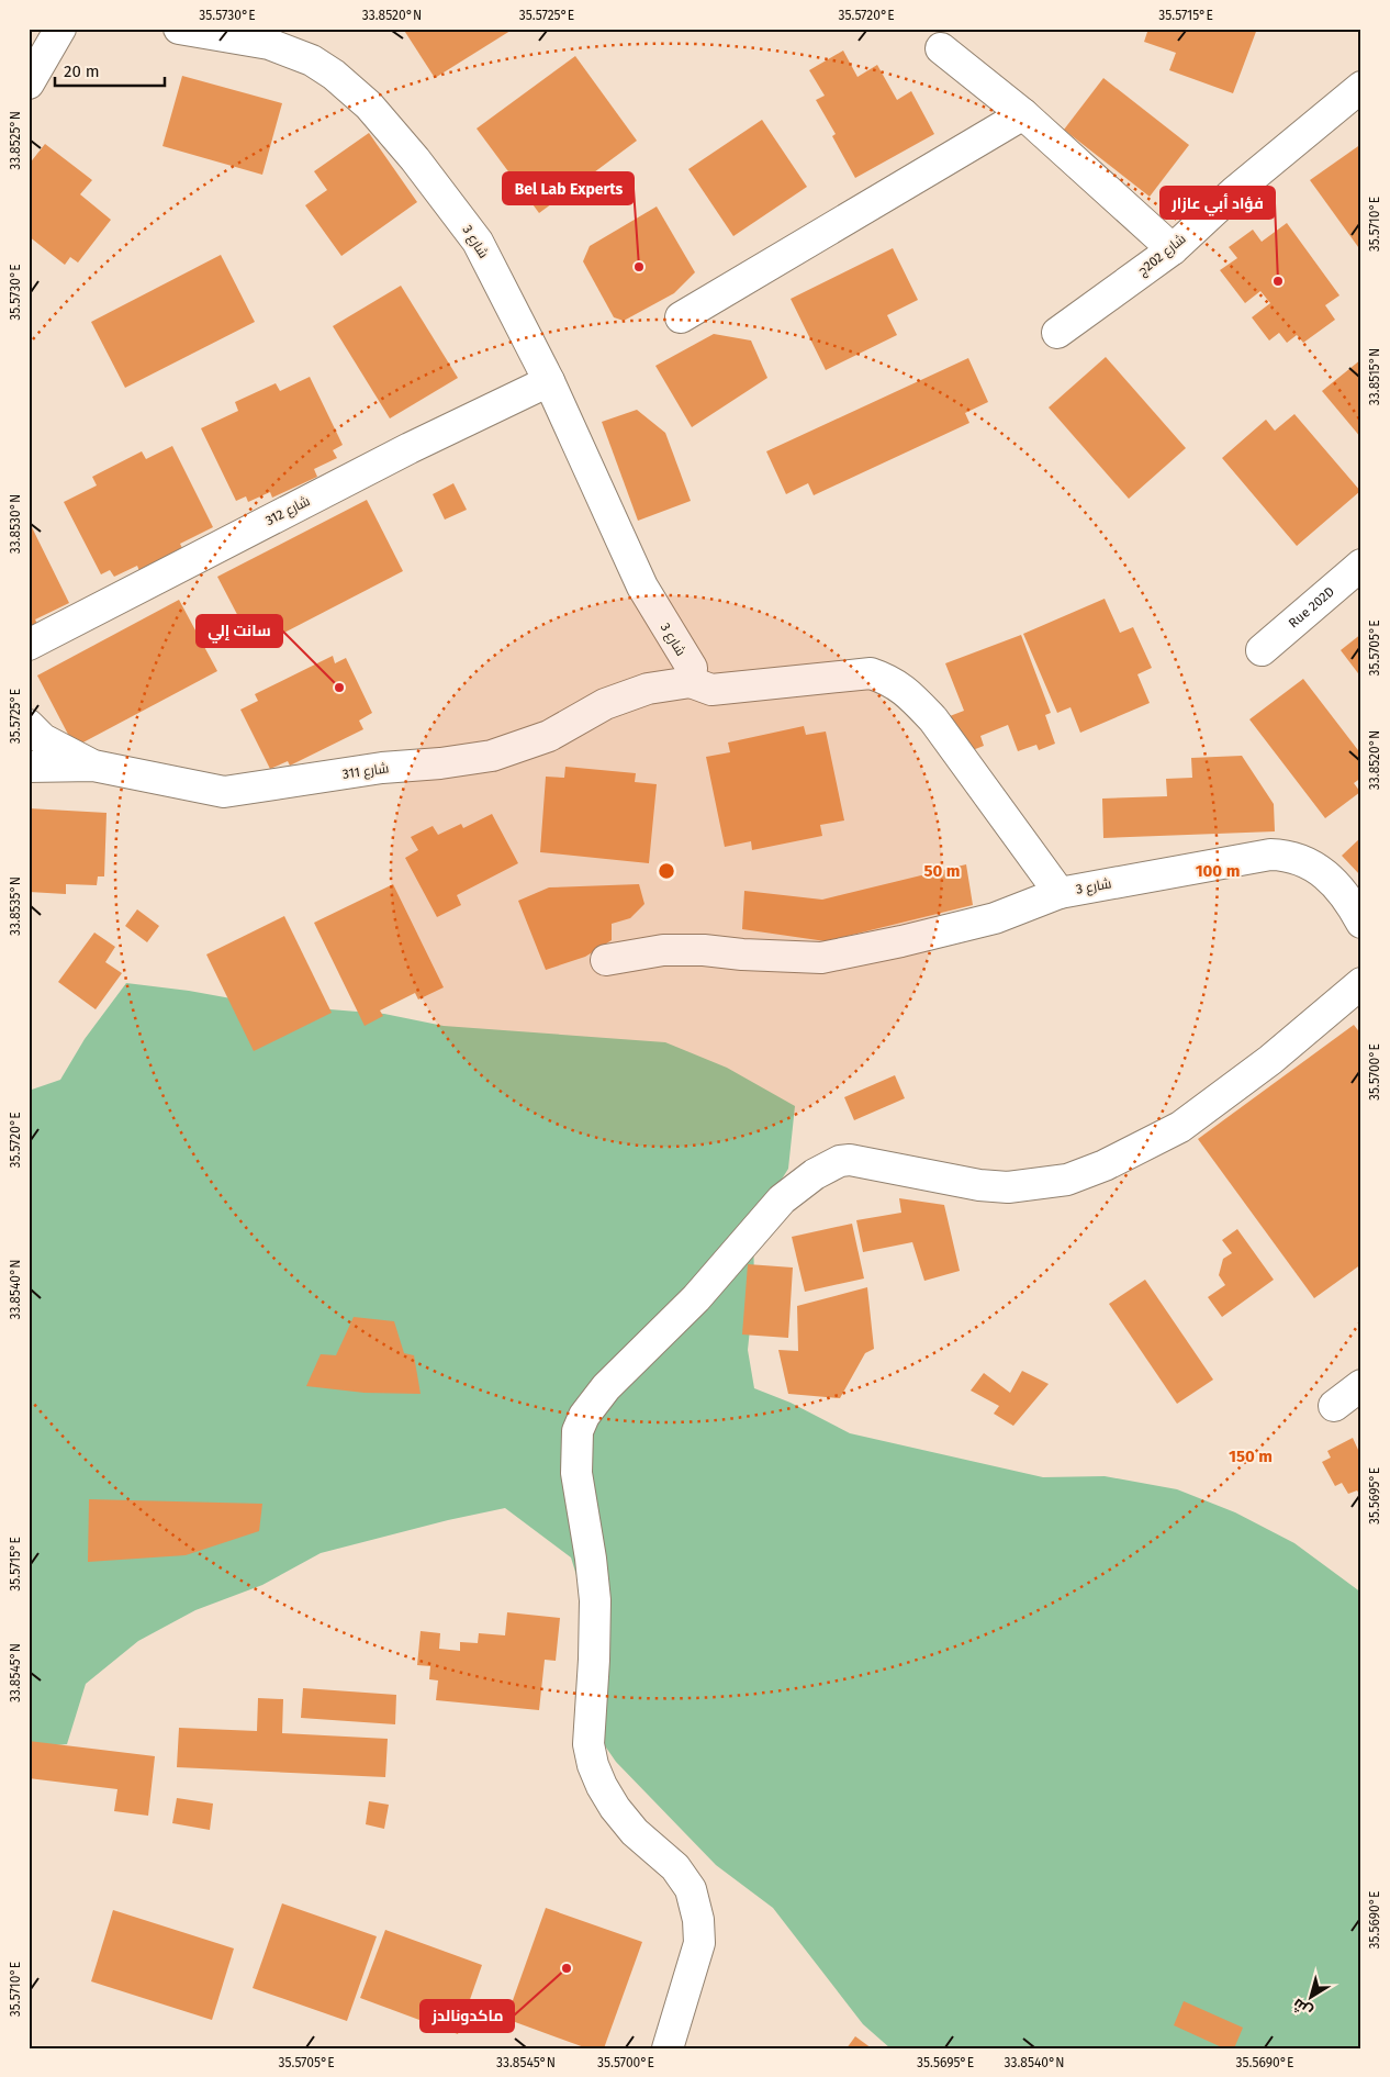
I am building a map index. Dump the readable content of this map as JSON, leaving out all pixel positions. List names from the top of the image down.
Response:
{
  "streets": {
    "street": [
      "شارع 3",
      "شارع 202ج",
      "شارع 312",
      "Rue 202D",
      "شارع 311"
    ]
  },
  "crossings": [
    ["شارع 3", "شارع 312"],
    ["شارع 3", "شارع 311"]
  ],
  "places": [
    "Bel Lab Experts",
    "فؤاد أبي عازار",
    "سانت إلي",
    "ماكدونالدز"
  ],
  "scale_bar": "20 m",
  "north": "bottom left",
  "coordinates": [
    "35.5730°E",
    "33.8520°N",
    "35.5725°E",
    "35.5720°E",
    "35.5715°E",
    "33.8525°N",
    "35.5710°E",
    "33.8515°N",
    "33.8530°N",
    "35.5705°E",
    "33.8535°N",
    "35.5700°E",
    "33.8540°N",
    "35.5695°E",
    "33.8545°N",
    "35.5690°E"
  ],
  "rings": ["50 m", "100 m", "150 m"]
}
